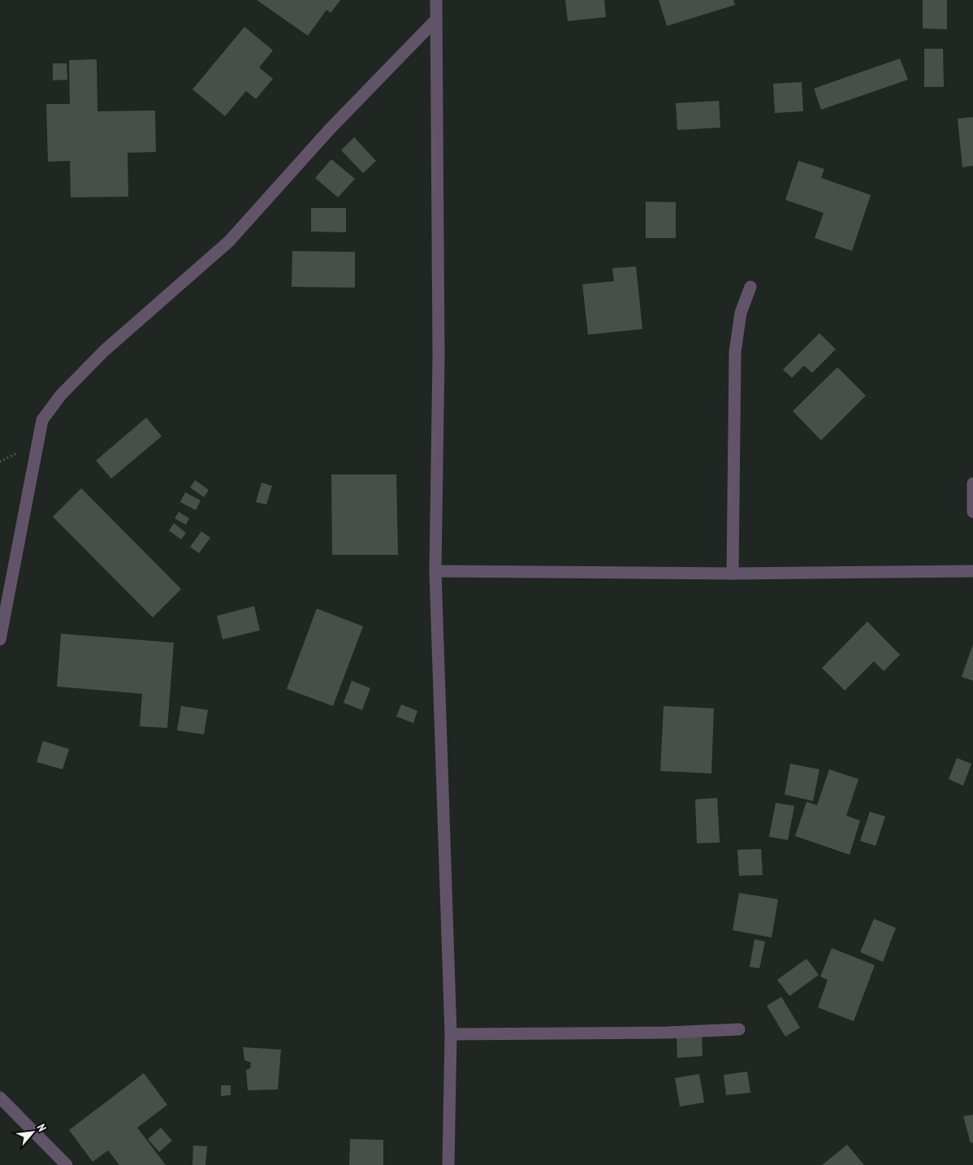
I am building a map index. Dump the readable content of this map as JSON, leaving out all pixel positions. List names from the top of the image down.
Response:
{
  "north": "top right"
}
